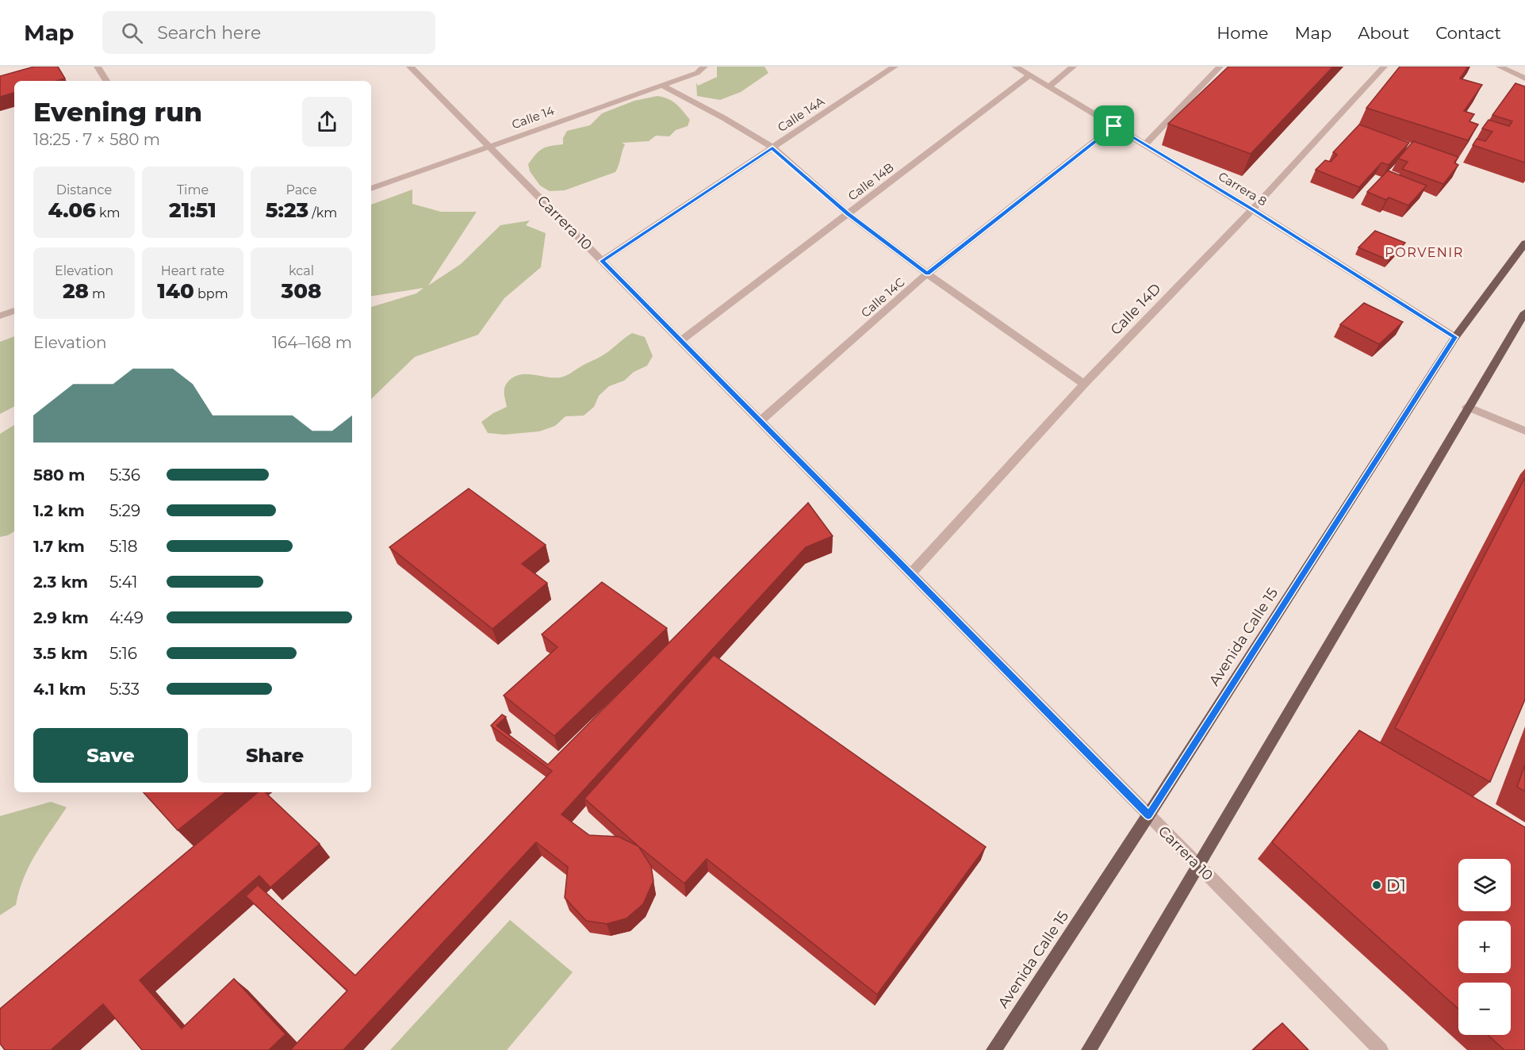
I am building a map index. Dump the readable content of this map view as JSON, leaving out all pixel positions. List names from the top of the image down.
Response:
{
  "streets": {
    "main road": ["Avenida Calle 15"],
    "street": [
      "Calle 14A",
      "Calle 14",
      "Calle 14B",
      "Carrera 8",
      "Carrera 10",
      "Calle 14C",
      "Calle 14D"
    ]
  },
  "crossings": [
    ["Calle 14A", "Carrera 10"],
    ["Calle 14", "Carrera 10"],
    ["Calle 14B", "Carrera 8"],
    ["Calle 14B", "Carrera 10"],
    ["Carrera 8", "Calle 14C"],
    ["Carrera 8", "Calle 14D"],
    ["Carrera 8", "Avenida Calle 15"],
    ["Carrera 10", "Calle 14C"],
    ["Carrera 10", "Calle 14D"],
    ["Carrera 10", "Avenida Calle 15"]
  ],
  "districts": ["PORVENIR"],
  "places": ["D1"],
  "page": {
    "header": "Map",
    "search": "Search here",
    "nav": [
      "Home",
      "Map",
      "About",
      "Contact"
    ],
    "heading": ["Evening run", "18:25 · 7 × 580 m"],
    "stats": [
      ["Distance", "4.06 km"],
      ["Time", "21:51"],
      ["Pace", "5:23 /km"],
      ["Elevation", "28 m"],
      ["Heart rate", "140 bpm"],
      ["kcal", "308"]
    ],
    "chart": ["Elevation", "164–168 m"],
    "list": [
      {
        "name": "580 m",
        "note": "5:36"
      },
      {
        "name": "1.2 km",
        "note": "5:29"
      },
      {
        "name": "1.7 km",
        "note": "5:18"
      },
      {
        "name": "2.3 km",
        "note": "5:41"
      },
      {
        "name": "2.9 km",
        "note": "4:49"
      },
      {
        "name": "3.5 km",
        "note": "5:16"
      },
      {
        "name": "4.1 km",
        "note": "5:33"
      }
    ],
    "buttons": ["Save", "Share"],
    "map_buttons": ["+", "−"]
  }
}
